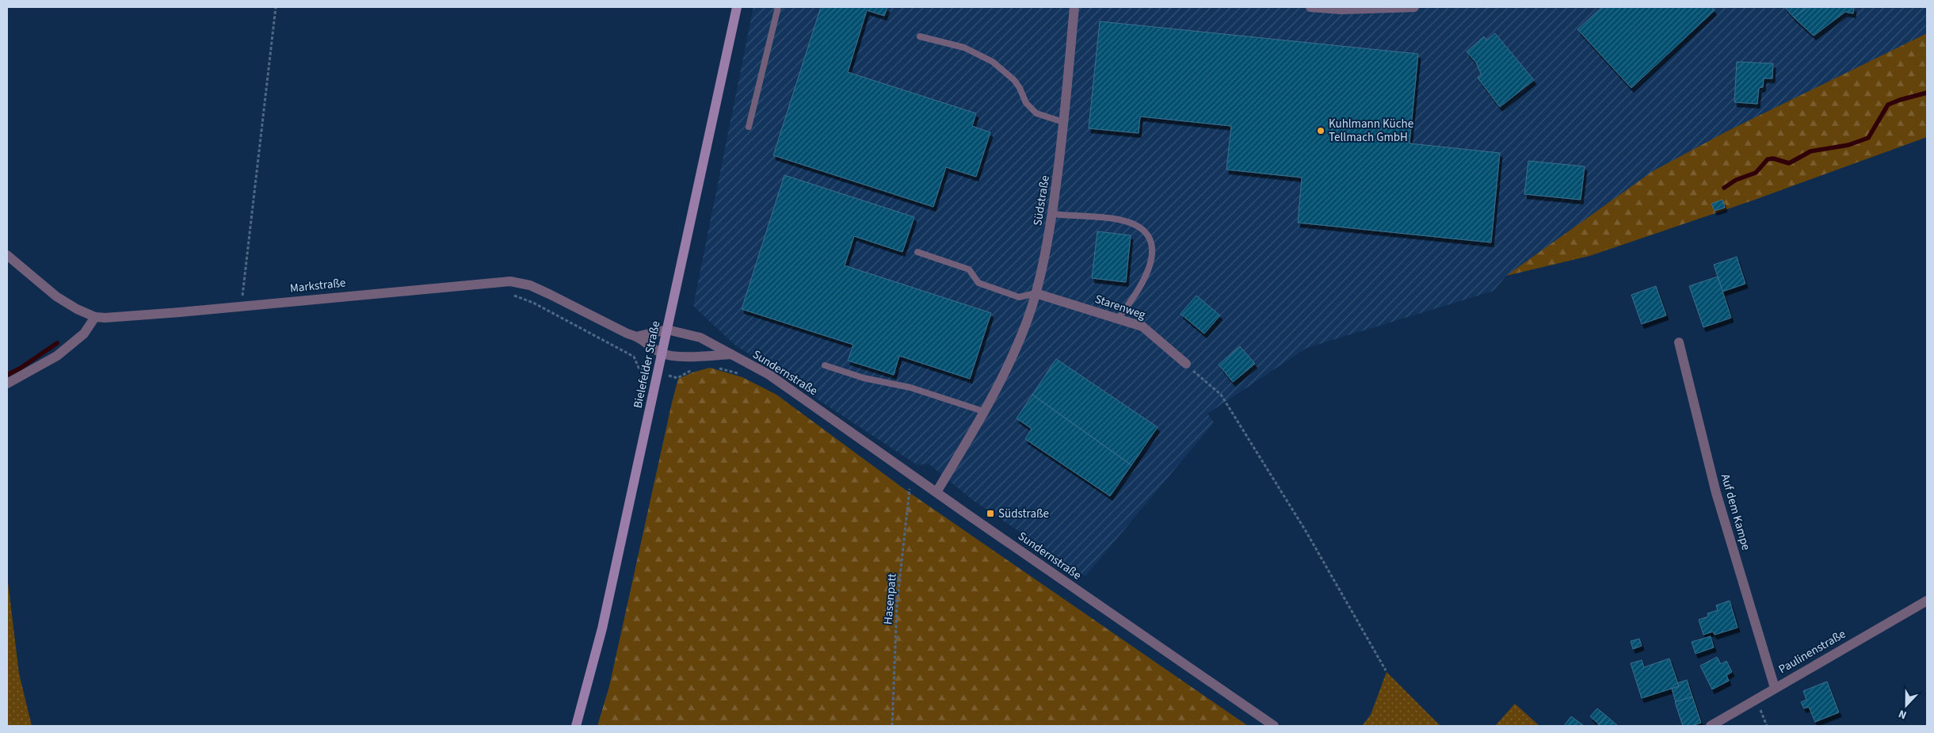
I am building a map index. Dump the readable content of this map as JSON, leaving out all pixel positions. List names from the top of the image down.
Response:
{
  "streets": {
    "main road": ["Bielefelder Straße"],
    "street": [
      "Südstraße",
      "Markstraße",
      "Starenweg",
      "Sundernstraße",
      "Auf dem Kampe",
      "Paulinenstraße"
    ],
    "path": ["Hasenpatt"]
  },
  "crossings": [
    ["Südstraße", "Starenweg"],
    ["Südstraße", "Sundernstraße"],
    ["Markstraße", "Bielefelder Straße"],
    ["Bielefelder Straße", "Sundernstraße"],
    ["Sundernstraße", "Hasenpatt"],
    ["Auf dem Kampe", "Paulinenstraße"]
  ],
  "places": {
    "other": ["Kuhlmann Küche Tellmach GmbH"],
    "transit": ["Südstraße"]
  },
  "north": "bottom"
}
